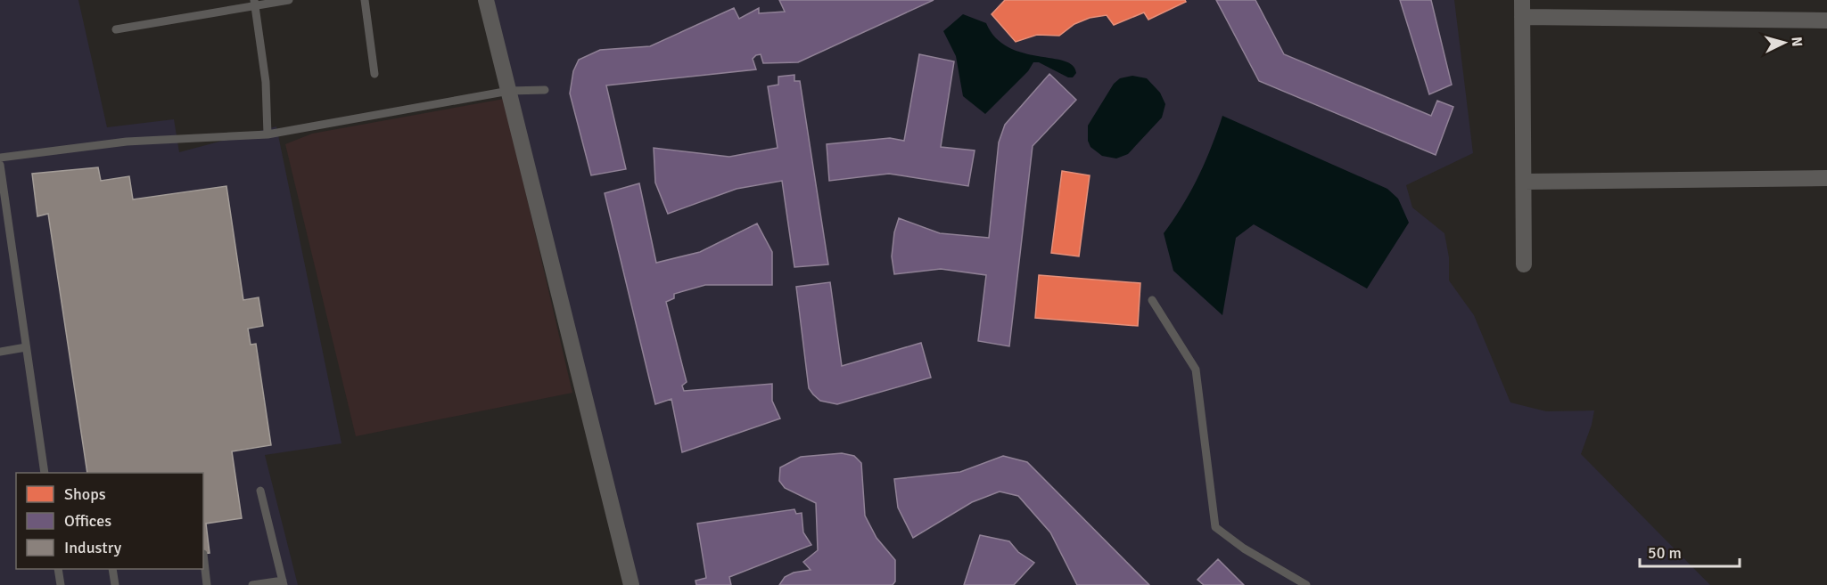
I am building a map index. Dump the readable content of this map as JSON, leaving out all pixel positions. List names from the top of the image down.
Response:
{
  "legend": ["Shops", "Offices", "Industry"],
  "scale_bar": "50 m",
  "north": "right"
}
